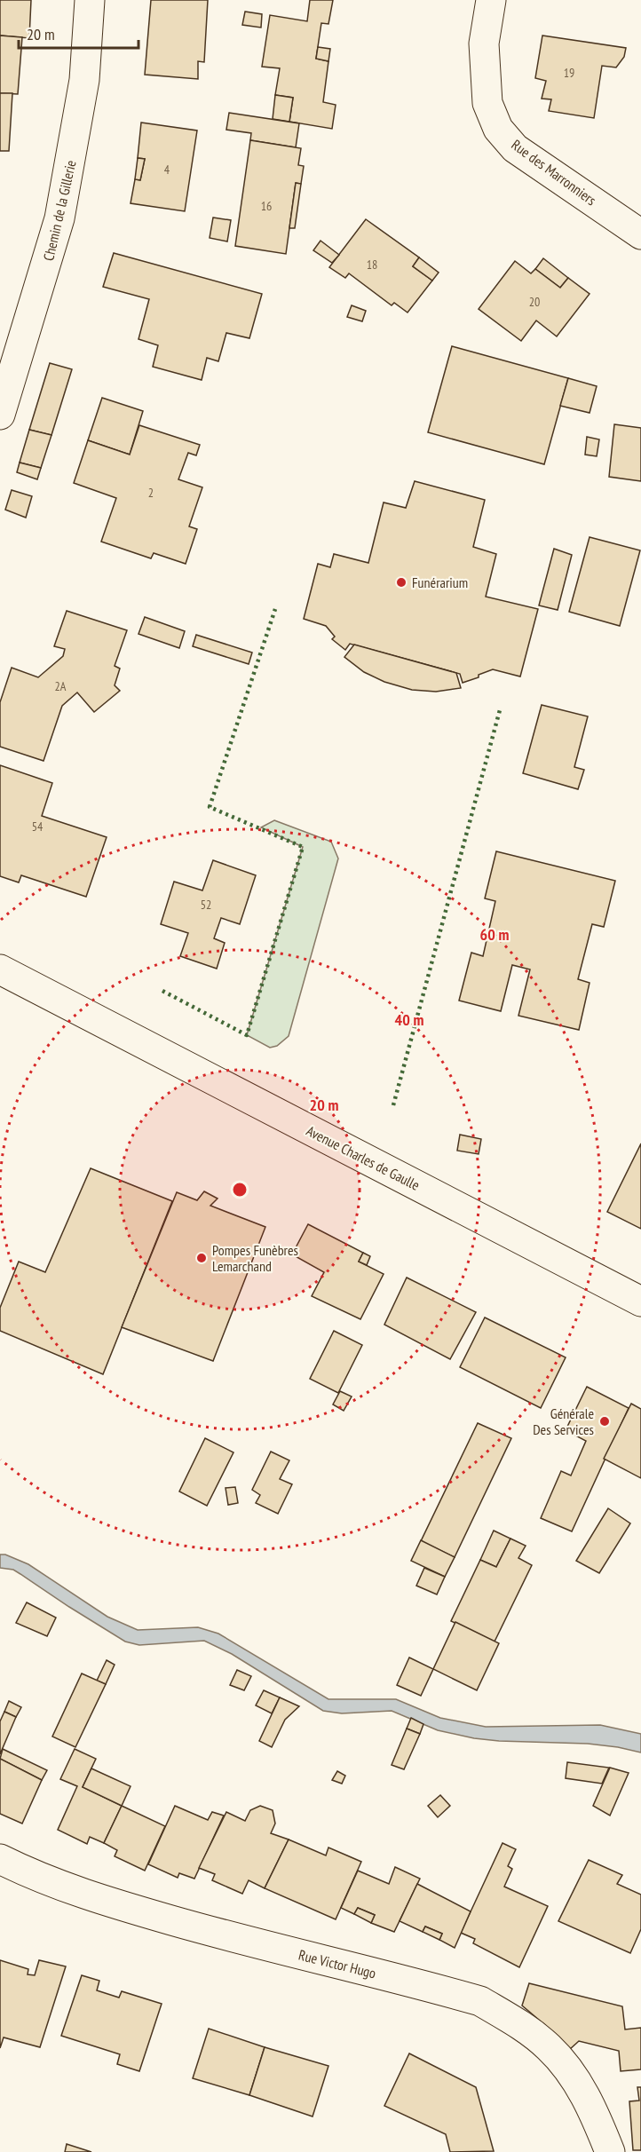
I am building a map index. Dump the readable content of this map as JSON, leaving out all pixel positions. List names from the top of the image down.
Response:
{
  "streets": {
    "street": [
      "Rue des Marronniers",
      "Chemin de la Gillerie",
      "Avenue Charles de Gaulle",
      "Rue Victor Hugo"
    ]
  },
  "places": ["Funérarium", "Pompes Funèbres Lemarchand", "Générale Des Services"],
  "house_numbers": [
    "19",
    "4",
    "16",
    "18",
    "20",
    "2",
    "2A",
    "54",
    "52"
  ],
  "scale_bar": "20 m",
  "rings": ["60 m", "40 m", "20 m"]
}
